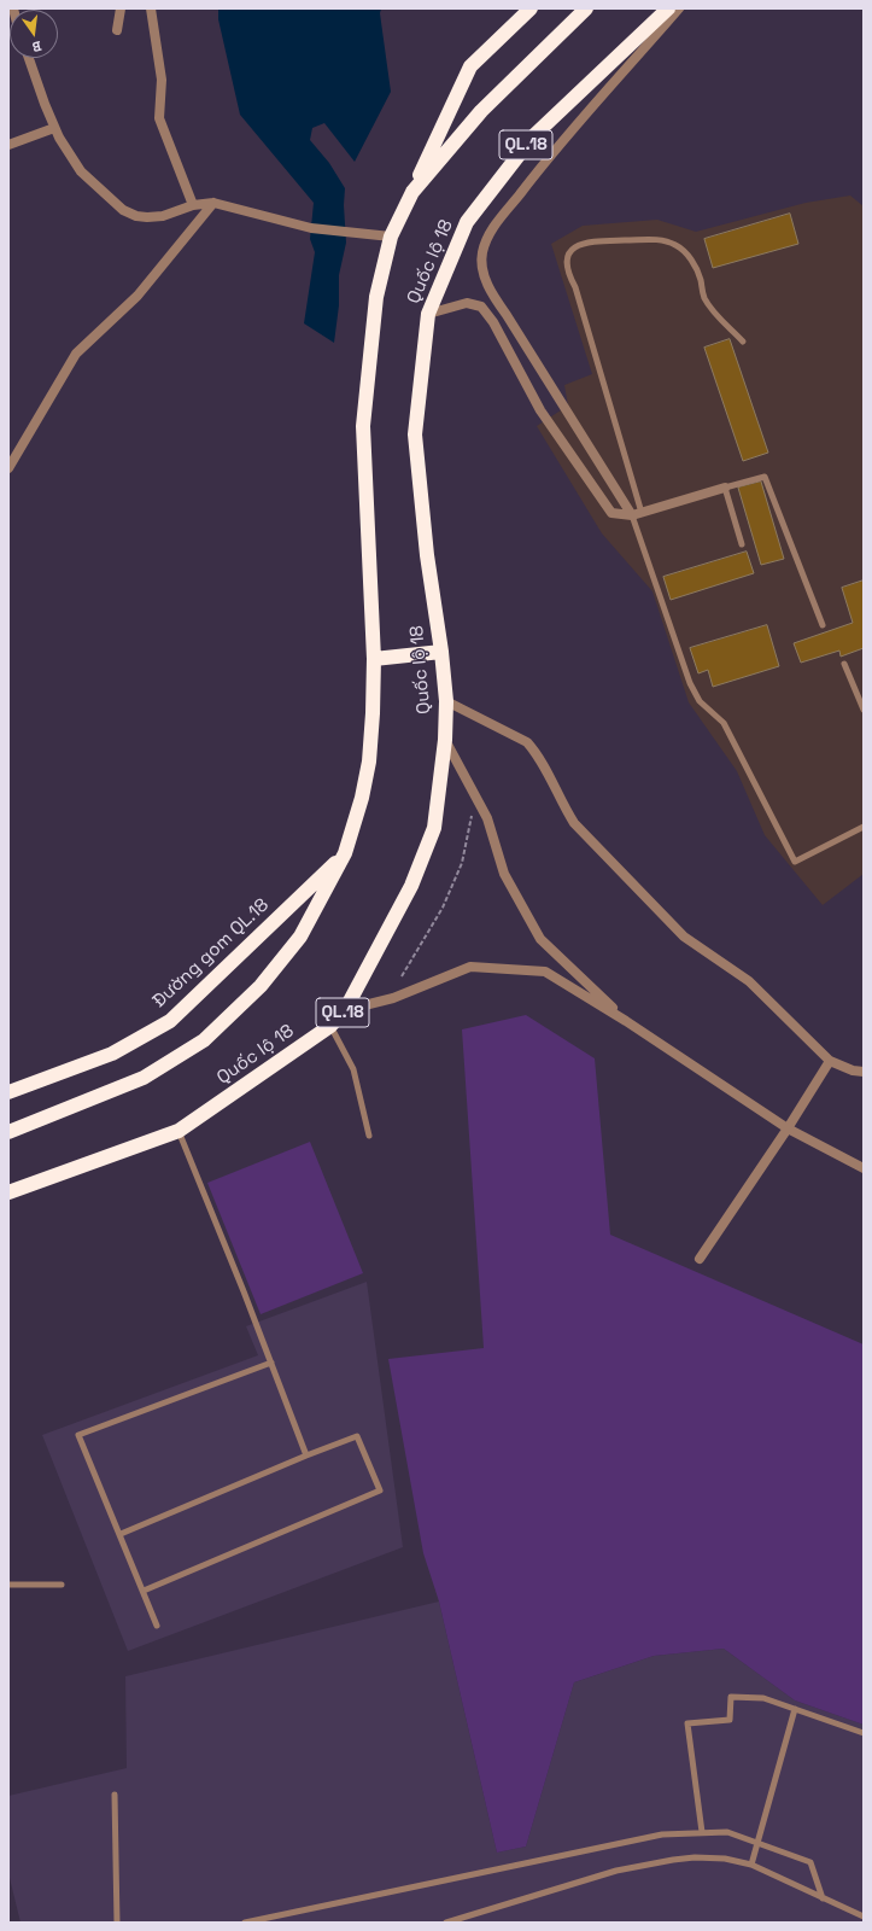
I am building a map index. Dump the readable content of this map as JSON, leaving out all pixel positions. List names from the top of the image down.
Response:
{
  "streets": {
    "highway": ["QL.18", "Quốc lộ 18", "Đường gom QL.18"]
  },
  "crossings": [
    ["Quốc lộ 18", "Đường gom QL.18"]
  ],
  "north": "bottom"
}
